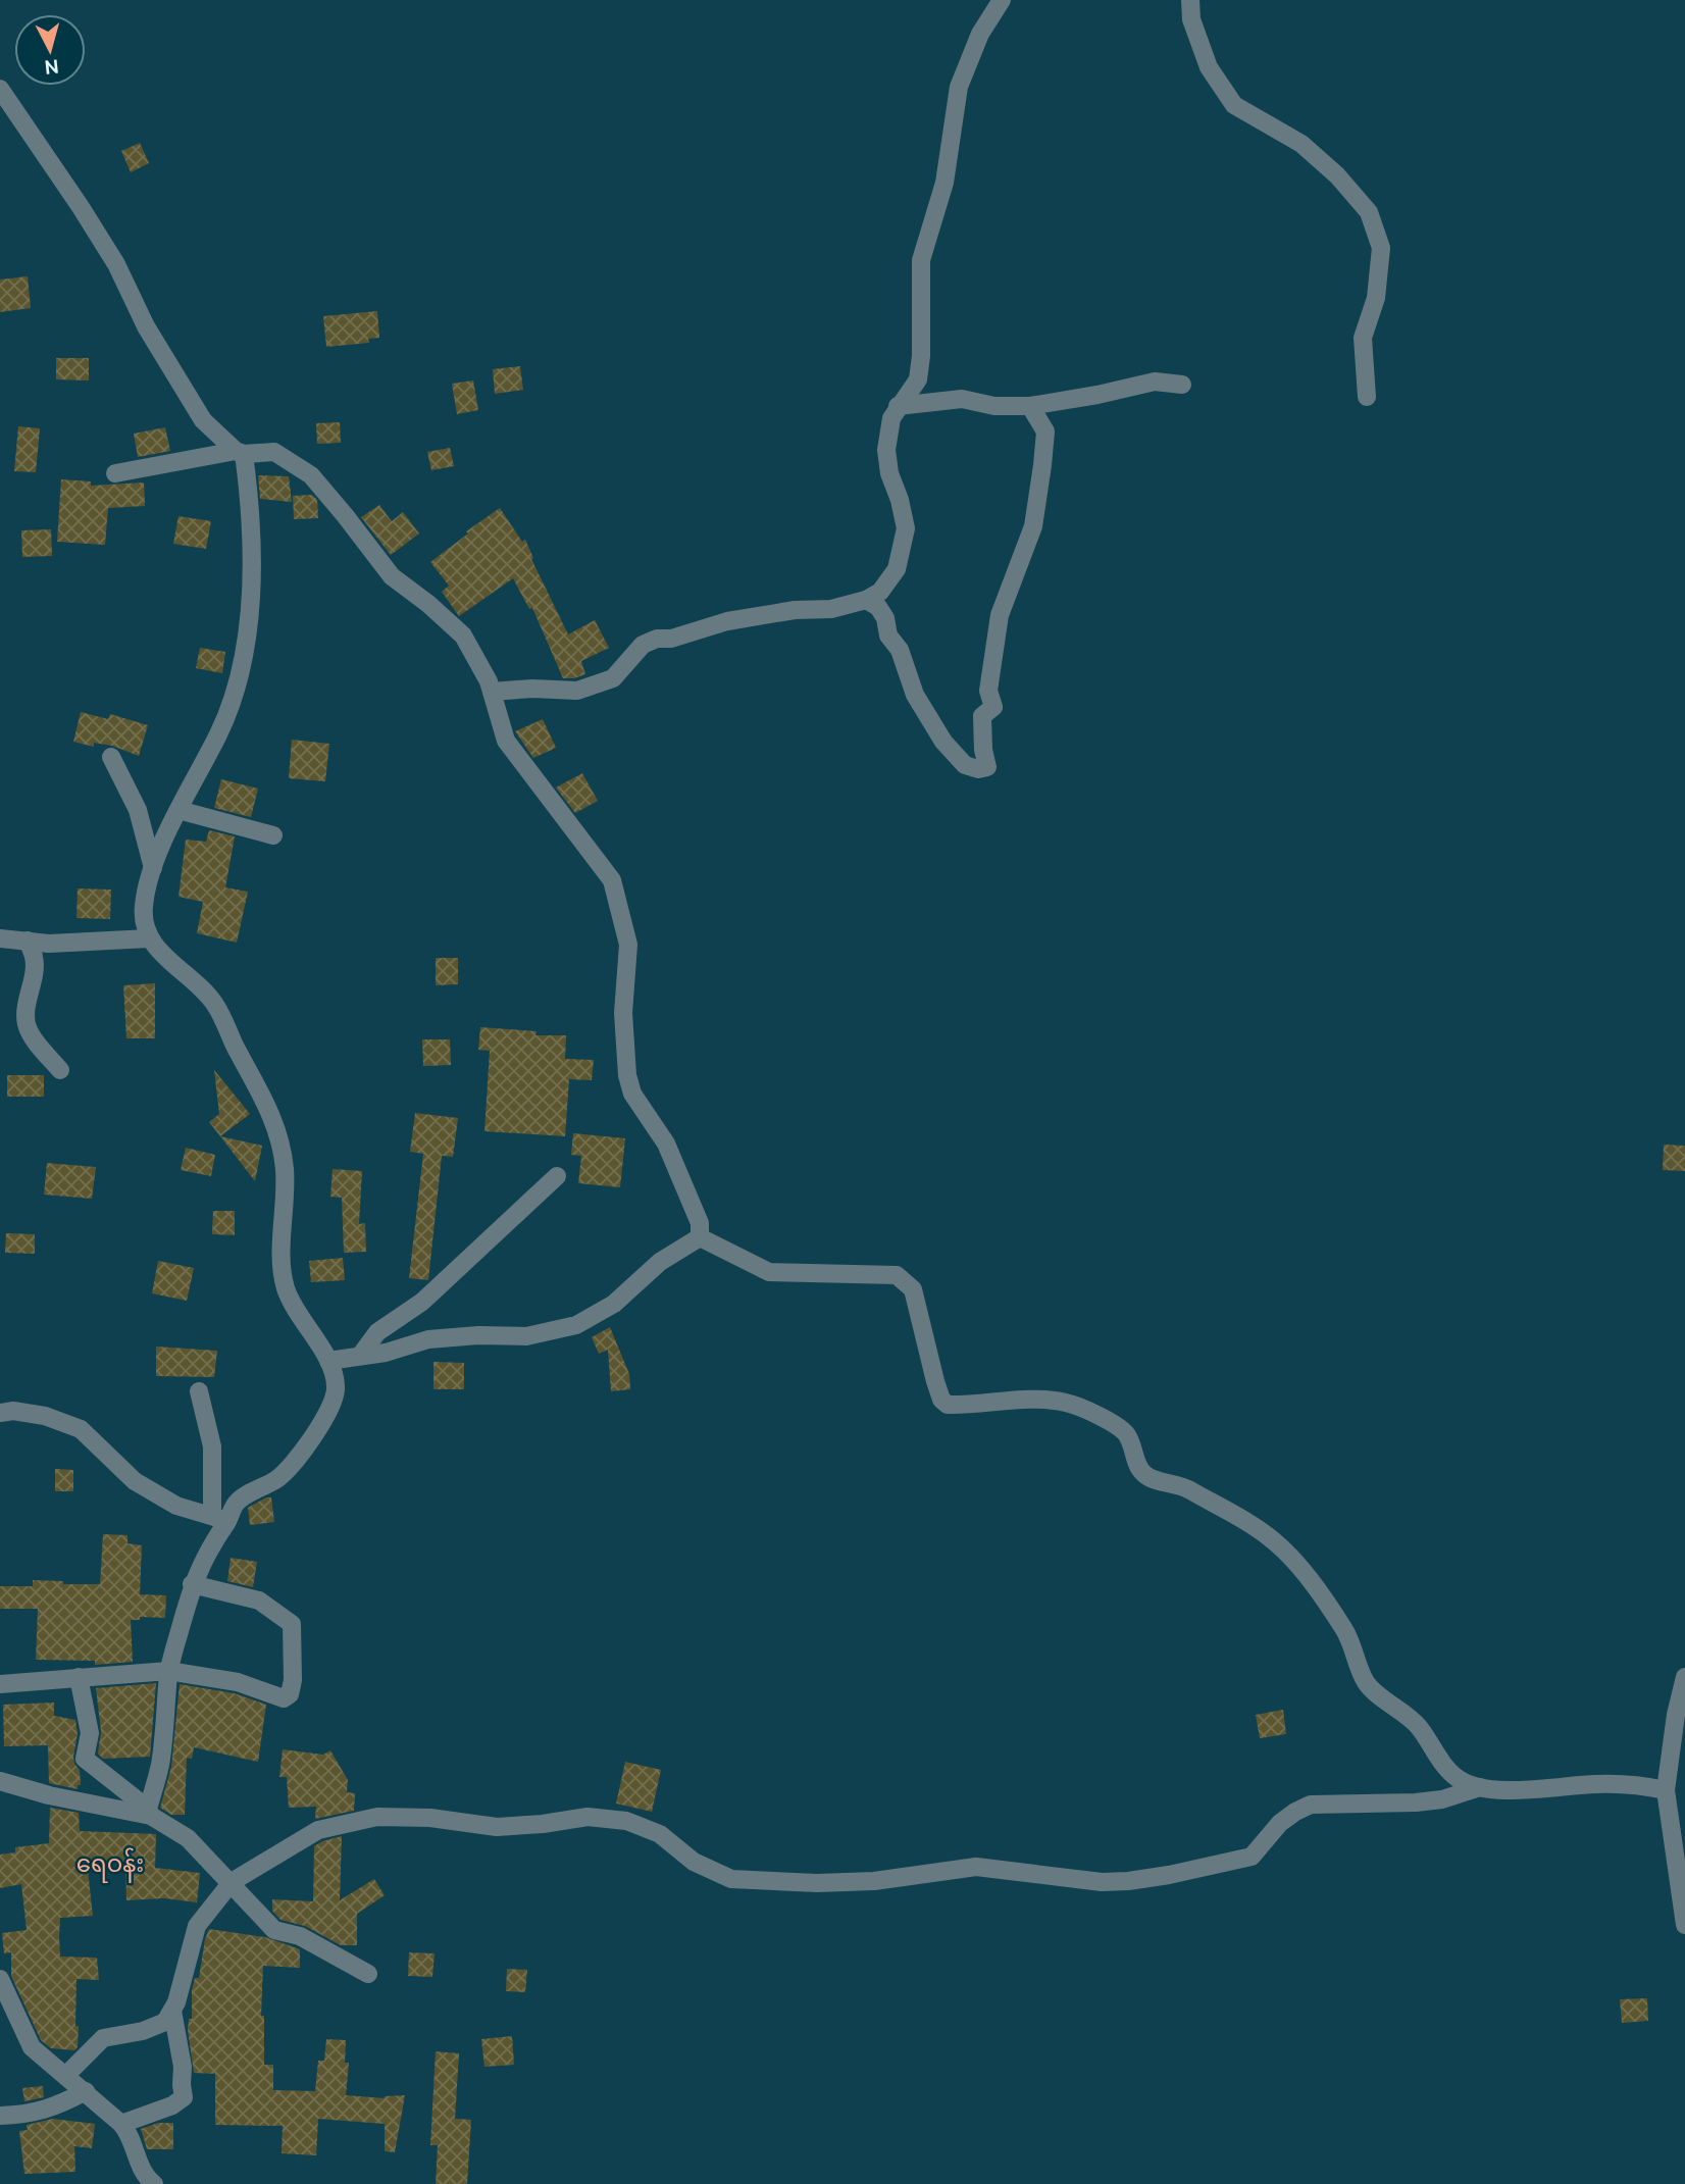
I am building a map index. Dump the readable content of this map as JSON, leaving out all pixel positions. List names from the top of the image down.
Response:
{
  "districts": ["ရေဝန်း"],
  "north": "bottom"
}
